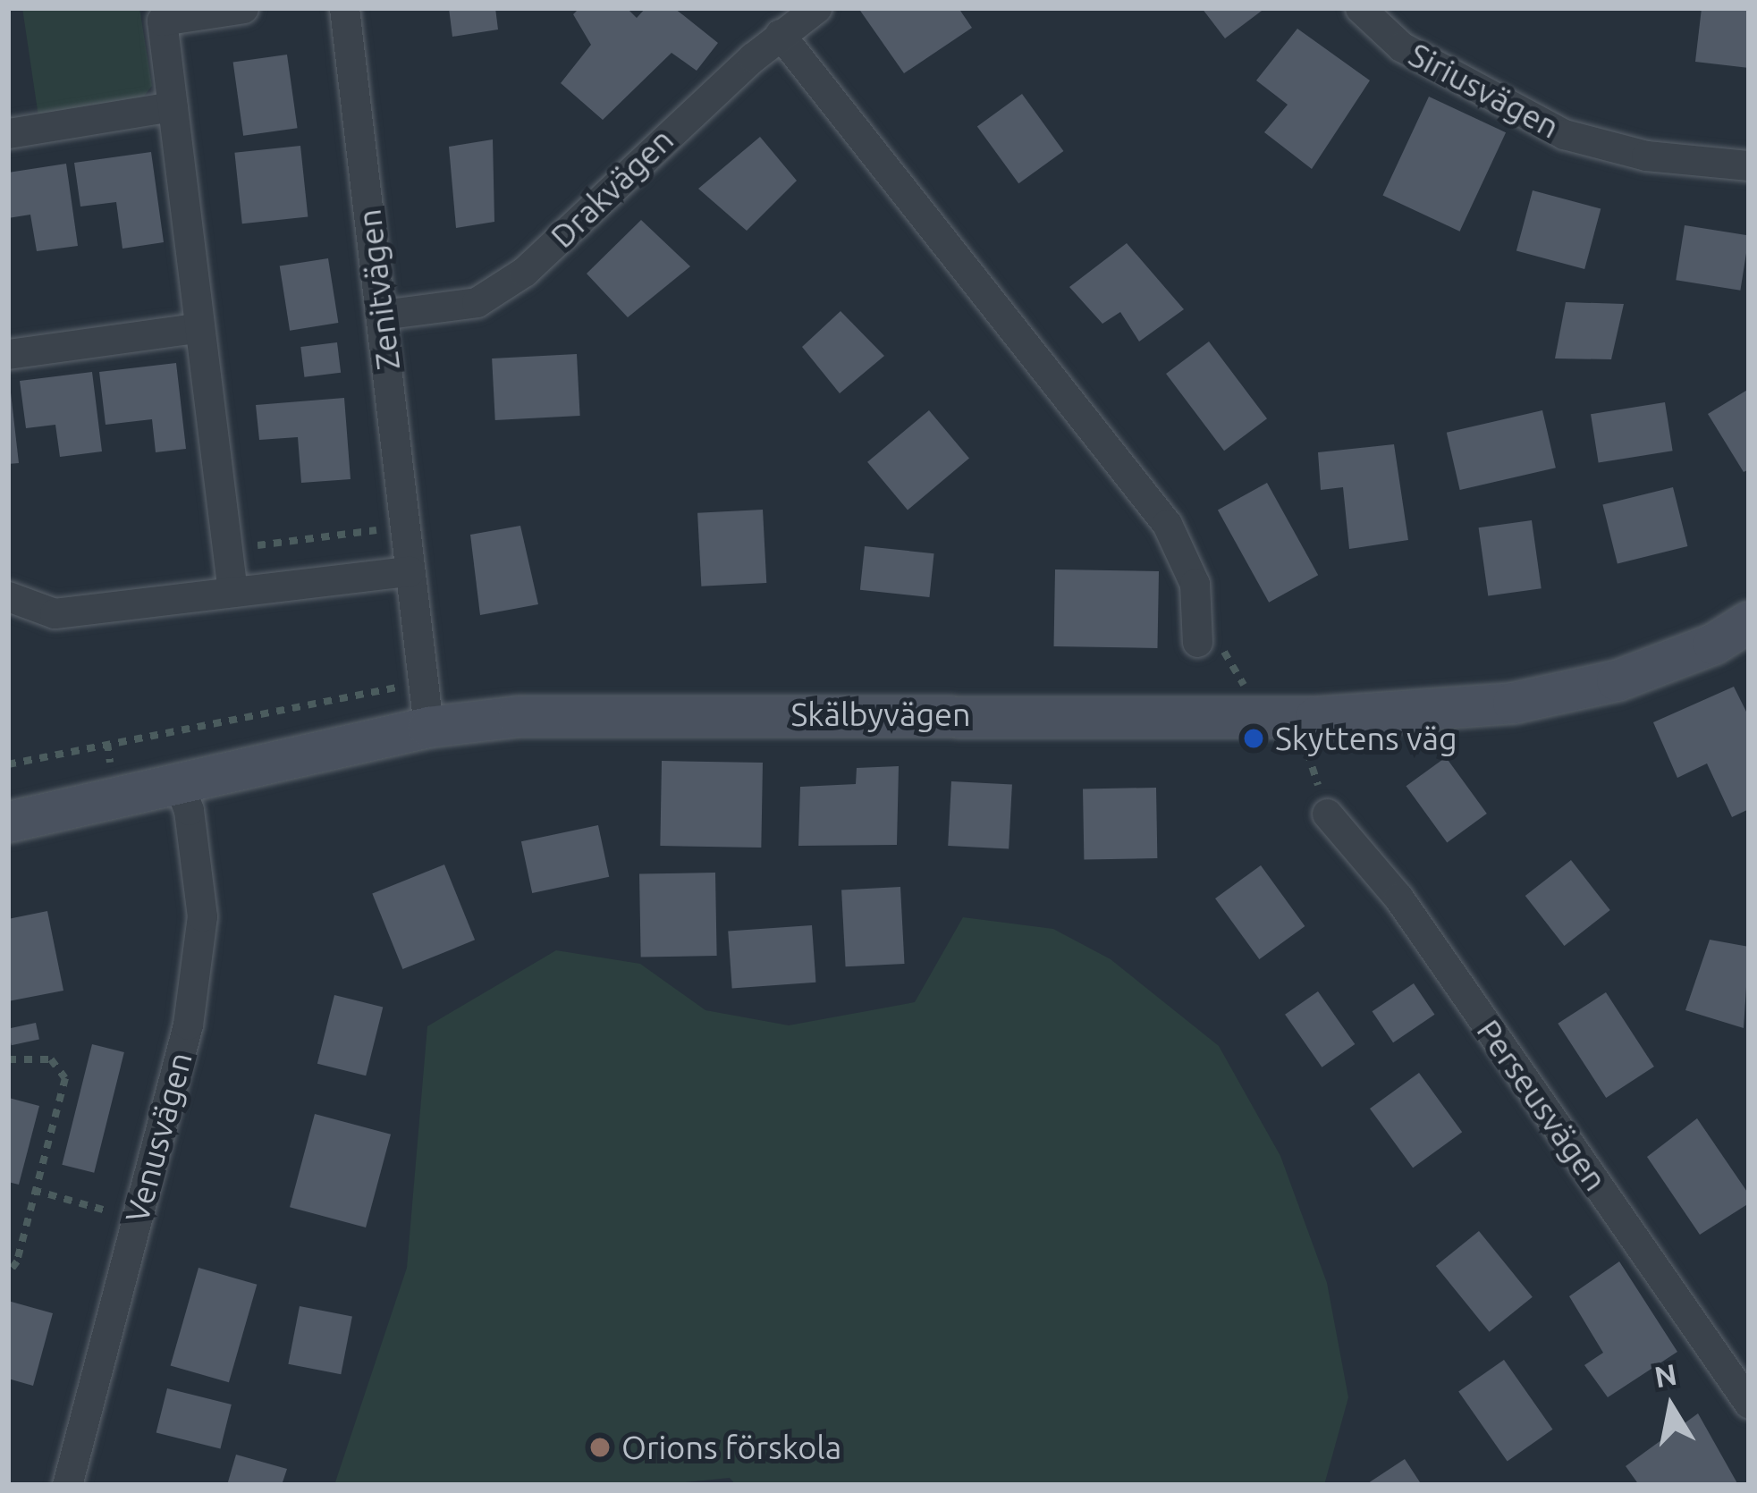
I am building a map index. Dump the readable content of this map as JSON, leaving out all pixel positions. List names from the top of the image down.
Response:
{
  "streets": {
    "street": [
      "Siriusvägen",
      "Drakvägen",
      "Zenitvägen",
      "Skälbyvägen",
      "Perseusvägen",
      "Venusvägen"
    ]
  },
  "crossings": [
    ["Drakvägen", "Zenitvägen"],
    ["Zenitvägen", "Skälbyvägen"],
    ["Skälbyvägen", "Venusvägen"]
  ],
  "places": ["Skyttens väg", "Orions förskola"],
  "north": "top"
}
